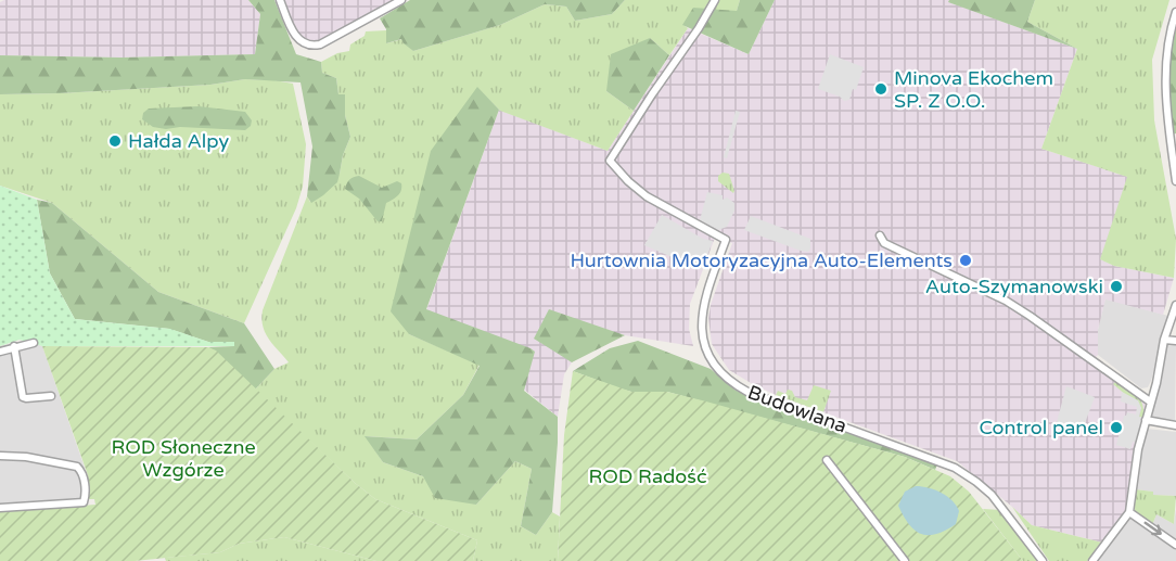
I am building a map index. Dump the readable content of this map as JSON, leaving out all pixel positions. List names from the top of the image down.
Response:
{
  "streets": {
    "street": ["Budowlana"]
  },
  "parks": ["ROD Słoneczne Wzgórze", "ROD Radość"],
  "places": [
    "Minova Ekochem SP. Z O.O.",
    "Hałda Alpy",
    "Hurtownia Motoryzacyjna Auto-Elements",
    "Auto-Szymanowski",
    "Control panel"
  ]
}
